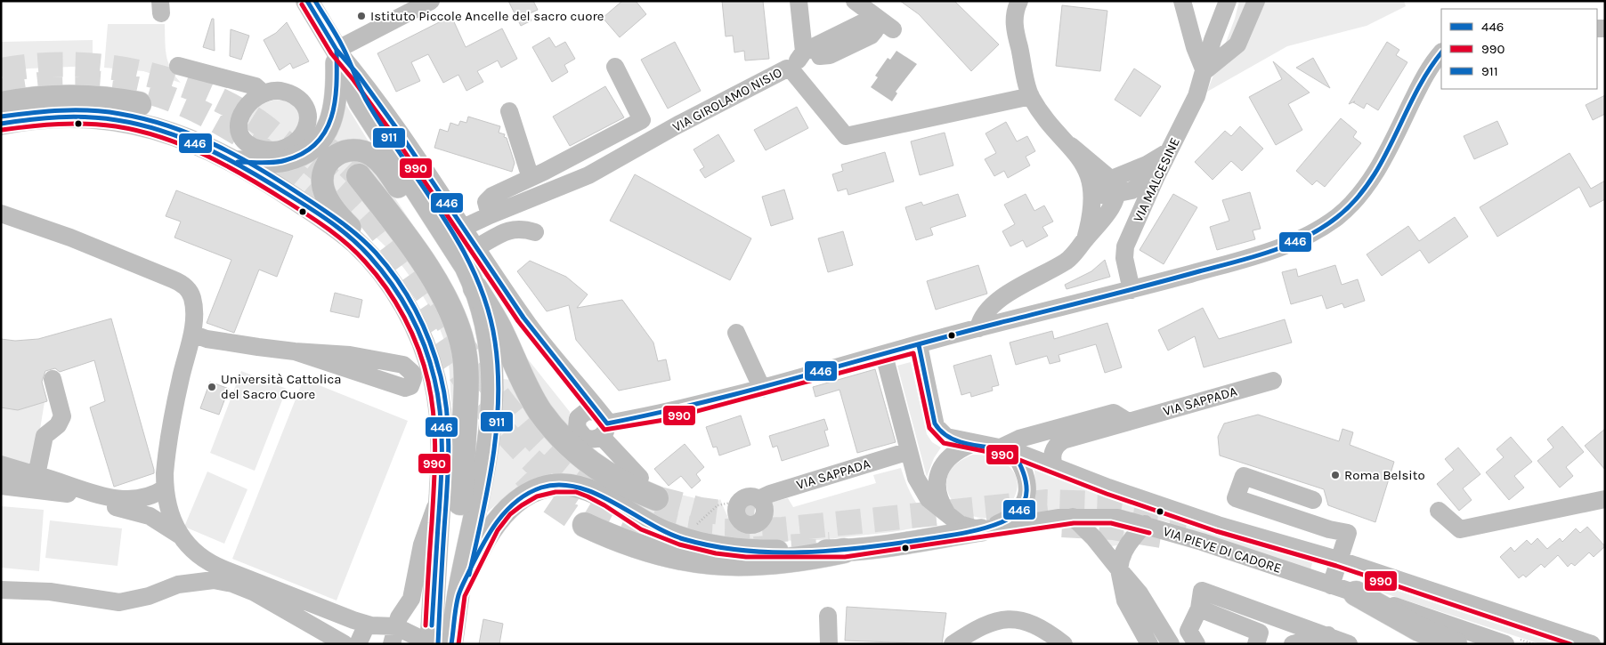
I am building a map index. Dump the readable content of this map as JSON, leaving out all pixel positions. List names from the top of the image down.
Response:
{
  "streets": {
    "street": [
      "VIA GIROLAMO NISIO",
      "VIA MALCESINE",
      "VIA SAPPADA",
      "VIA PIEVE DI CADORE"
    ]
  },
  "crossings": [
    ["VIA SAPPADA", "VIA PIEVE DI CADORE"]
  ],
  "places": ["Istituto Piccole Ancelle del sacro cuore", "Università Cattolica del Sacro Cuore", "Roma Belsito"],
  "lines": ["transit line 446", "transit line 911", "transit line 990"],
  "legend": ["446", "990", "911"]
}
